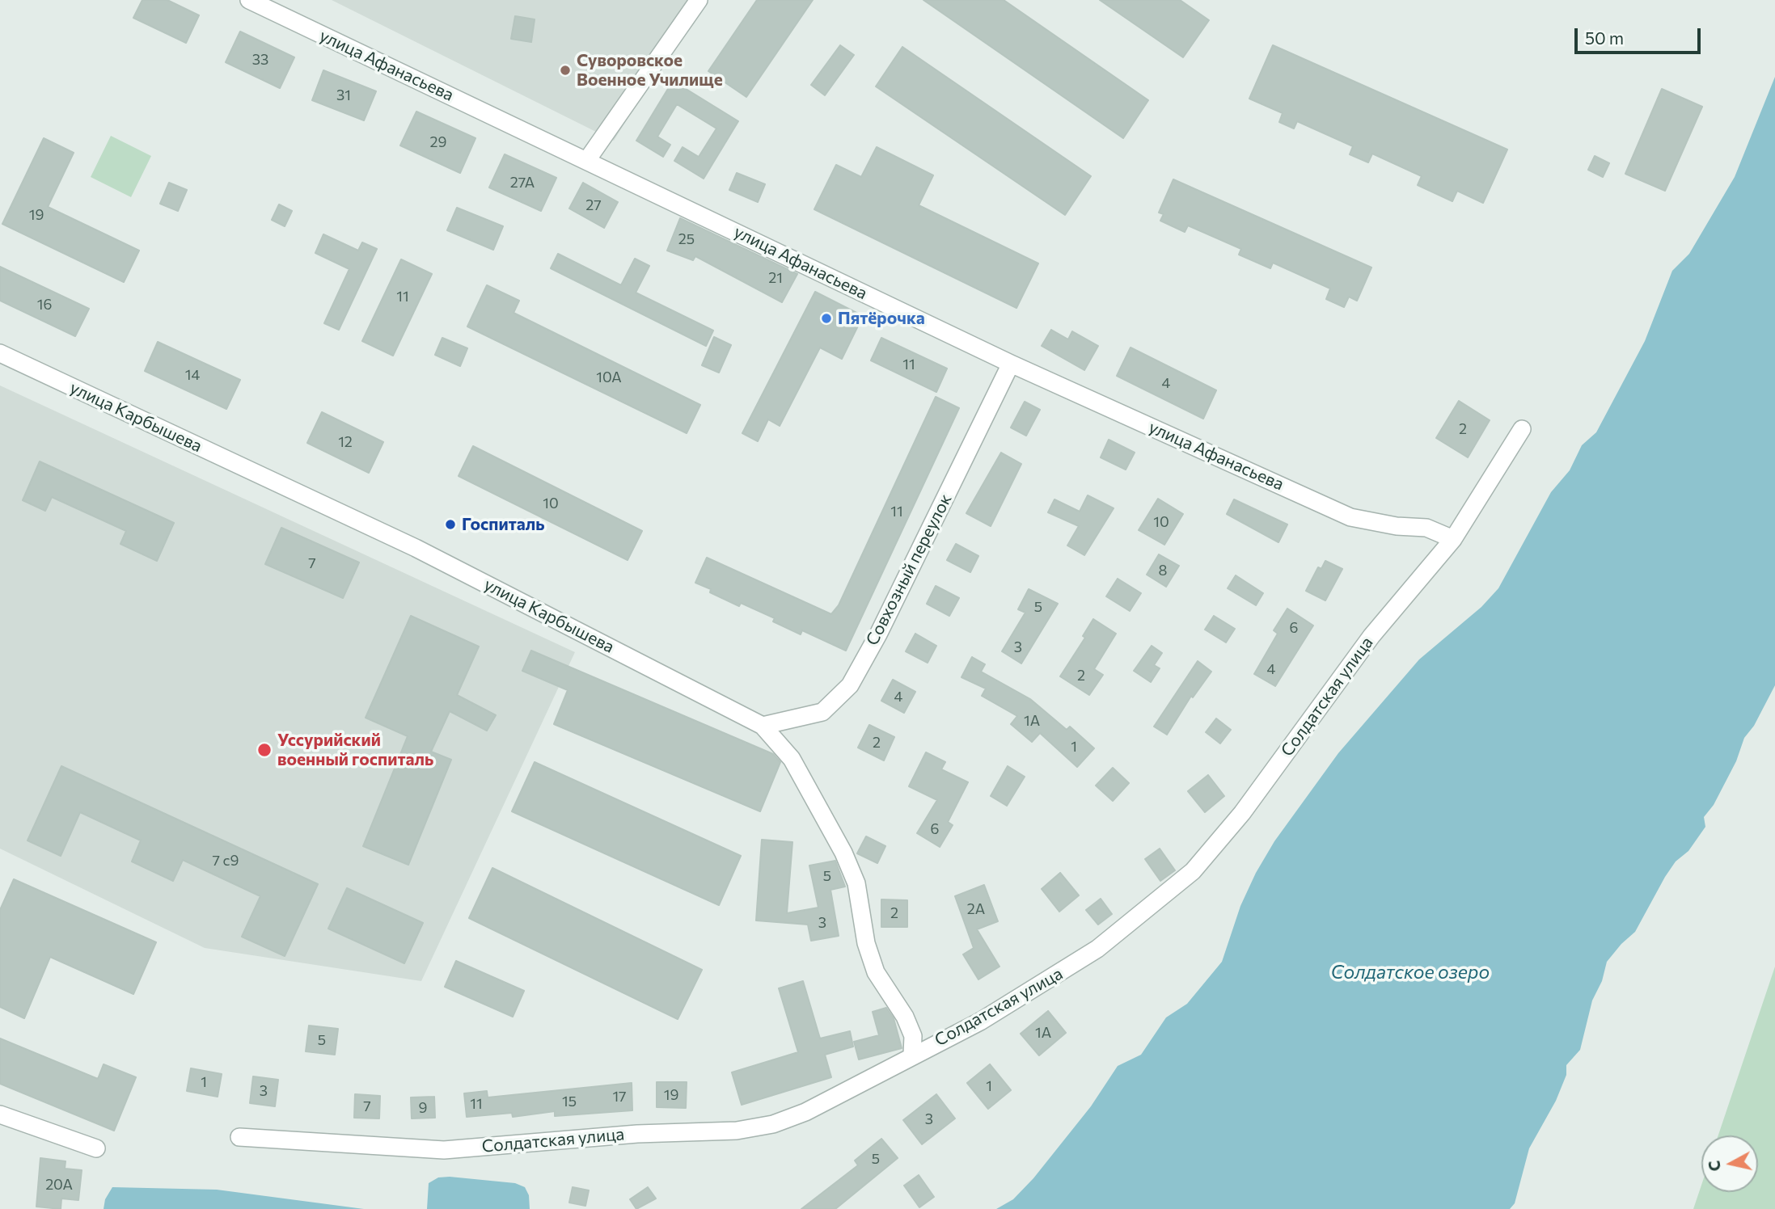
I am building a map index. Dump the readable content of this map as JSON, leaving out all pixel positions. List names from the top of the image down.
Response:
{
  "streets": {
    "street": [
      "улица Афанасьева",
      "улица Карбышева",
      "Совхозный переулок",
      "Солдатская улица"
    ]
  },
  "crossings": [
    ["улица Афанасьева", "Совхозный переулок"],
    ["улица Афанасьева", "Солдатская улица"],
    ["улица Карбышева", "Совхозный переулок"],
    ["улица Карбышева", "Солдатская улица"]
  ],
  "water": ["Солдатское озеро"],
  "places": [
    "Суворовское Военное Училище",
    "Пятёрочка",
    "Госпиталь",
    "Уссурийский военный госпиталь"
  ],
  "house_numbers": [
    "33",
    "31",
    "29",
    "27А",
    "27",
    "19",
    "25",
    "21",
    "11",
    "16",
    "11",
    "14",
    "10А",
    "4",
    "2",
    "12",
    "10",
    "11",
    "10",
    "7",
    "8",
    "5",
    "6",
    "3",
    "4",
    "2",
    "4",
    "1А",
    "2",
    "1",
    "6",
    "7 с9",
    "5",
    "2А",
    "2",
    "3",
    "1А",
    "5",
    "1",
    "1",
    "3",
    "19",
    "17",
    "15",
    "11",
    "7",
    "9",
    "3",
    "5",
    "20А"
  ],
  "scale_bar": "50 m",
  "north": "left"
}
